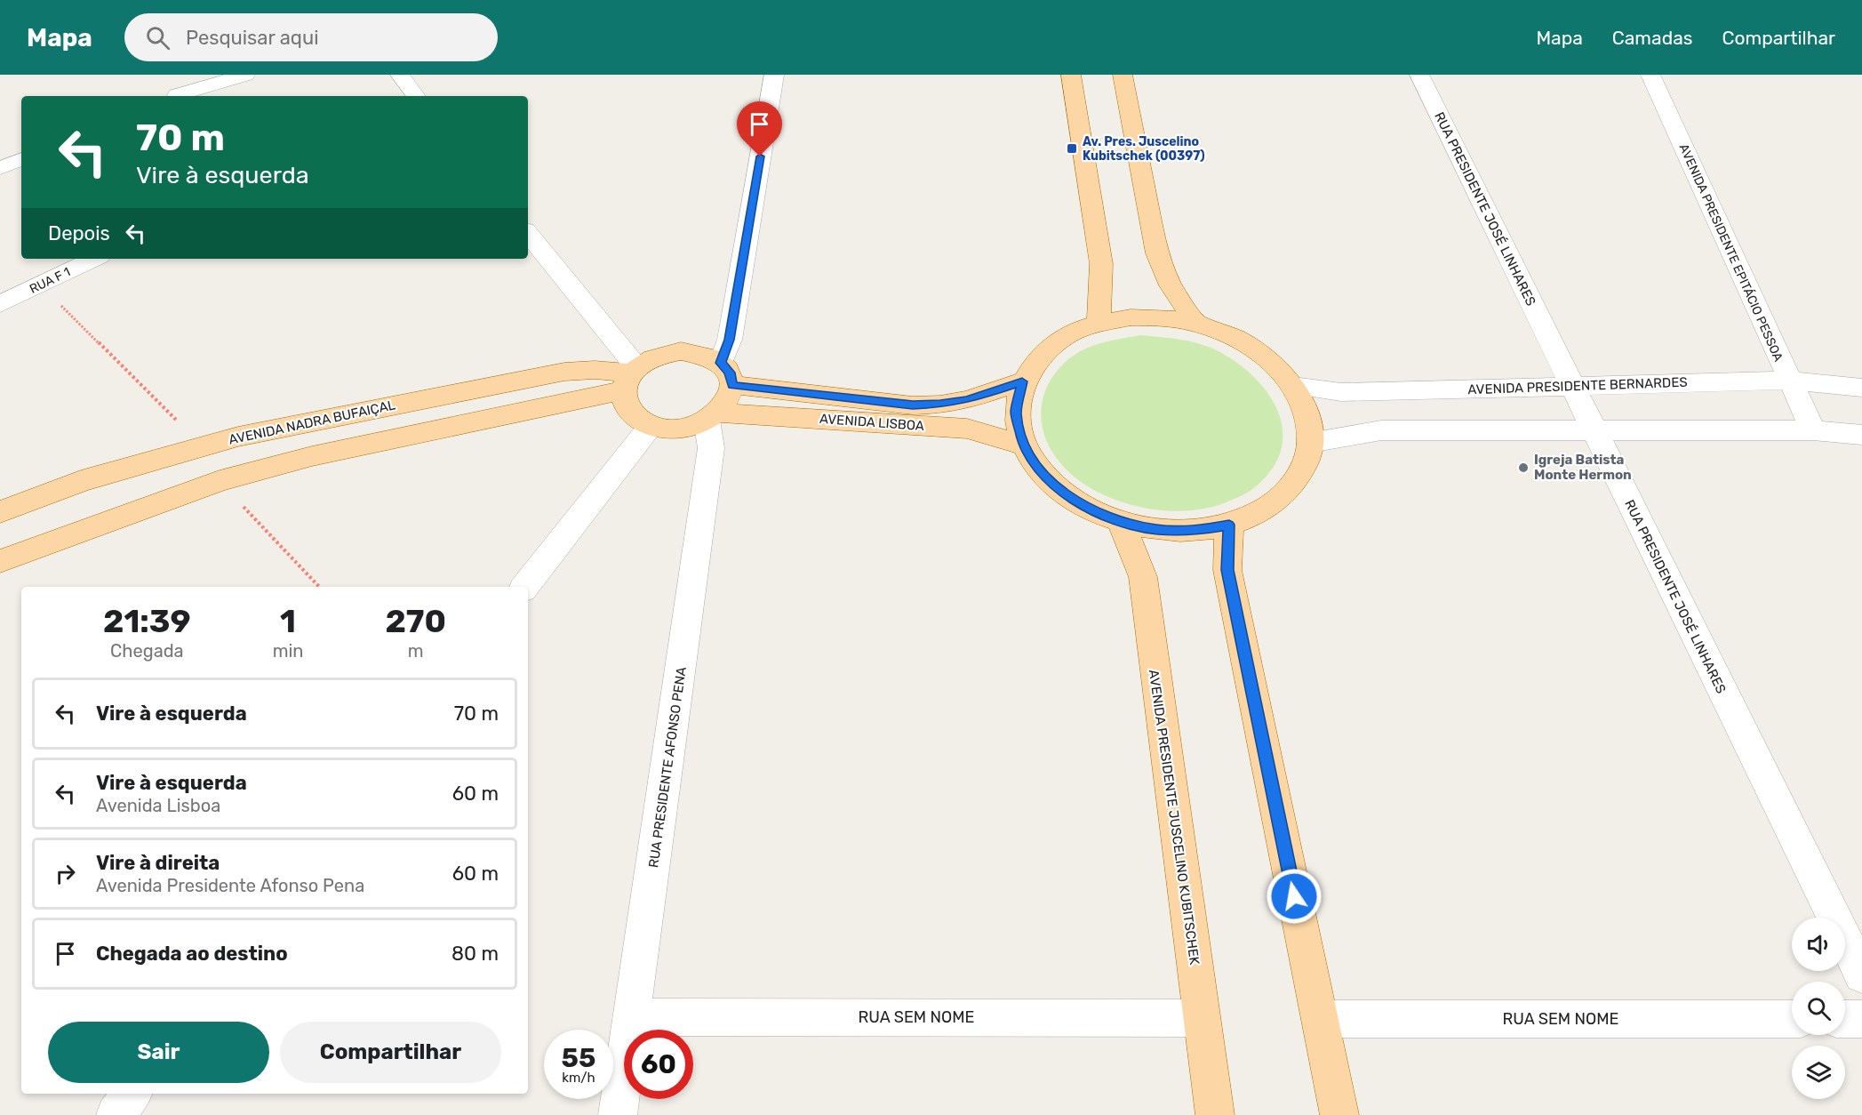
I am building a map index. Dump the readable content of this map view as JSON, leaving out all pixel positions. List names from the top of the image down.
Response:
{
  "streets": {
    "main road": ["AVENIDA NADRA BUFAIÇAL", "AVENIDA LISBOA", "AVENIDA PRESIDENTE JUSCELINO KUBITSCHEK"],
    "street": [
      "RUA PRESIDENTE JOSÉ LINHARES",
      "AVENIDA PRESIDENTE EPITÁCIO PESSOA",
      "RUA F 1",
      "AVENIDA PRESIDENTE BERNARDES",
      "RUA PRESIDENTE AFONSO PENA",
      "RUA SEM NOME"
    ]
  },
  "crossings": [
    ["RUA PRESIDENTE JOSÉ LINHARES", "AVENIDA PRESIDENTE BERNARDES"],
    ["AVENIDA PRESIDENTE EPITÁCIO PESSOA", "AVENIDA PRESIDENTE BERNARDES"],
    ["AVENIDA NADRA BUFAIÇAL", "AVENIDA LISBOA"],
    ["AVENIDA NADRA BUFAIÇAL", "RUA PRESIDENTE AFONSO PENA"],
    ["AVENIDA LISBOA", "RUA PRESIDENTE AFONSO PENA"],
    ["RUA PRESIDENTE AFONSO PENA", "RUA SEM NOME"],
    ["AVENIDA PRESIDENTE JUSCELINO KUBITSCHEK", "RUA SEM NOME"]
  ],
  "places": {
    "transit": ["Av. Pres. Juscelino Kubitschek (00397)"],
    "other": ["Igreja Batista Monte Hermon"]
  },
  "page": {
    "header": "Mapa",
    "search": "Pesquisar aqui",
    "nav": ["Mapa", "Camadas", "Compartilhar"],
    "turn": ["70 m", "Vire à esquerda"],
    "then": "Depois",
    "eta": [
      "21:39",
      "Chegada",
      "1",
      "min",
      "270",
      "m"
    ],
    "list": [
      {
        "name": "Vire à esquerda",
        "value": "70 m"
      },
      {
        "name": "Vire à esquerda",
        "note": "Avenida Lisboa",
        "value": "60 m"
      },
      {
        "name": "Vire à direita",
        "note": "Avenida Presidente Afonso Pena",
        "value": "60 m"
      },
      {
        "name": "Chegada ao destino",
        "value": "80 m"
      }
    ],
    "buttons": ["Sair", "Compartilhar"],
    "speed": "55 km/h",
    "limit": "60"
  }
}
